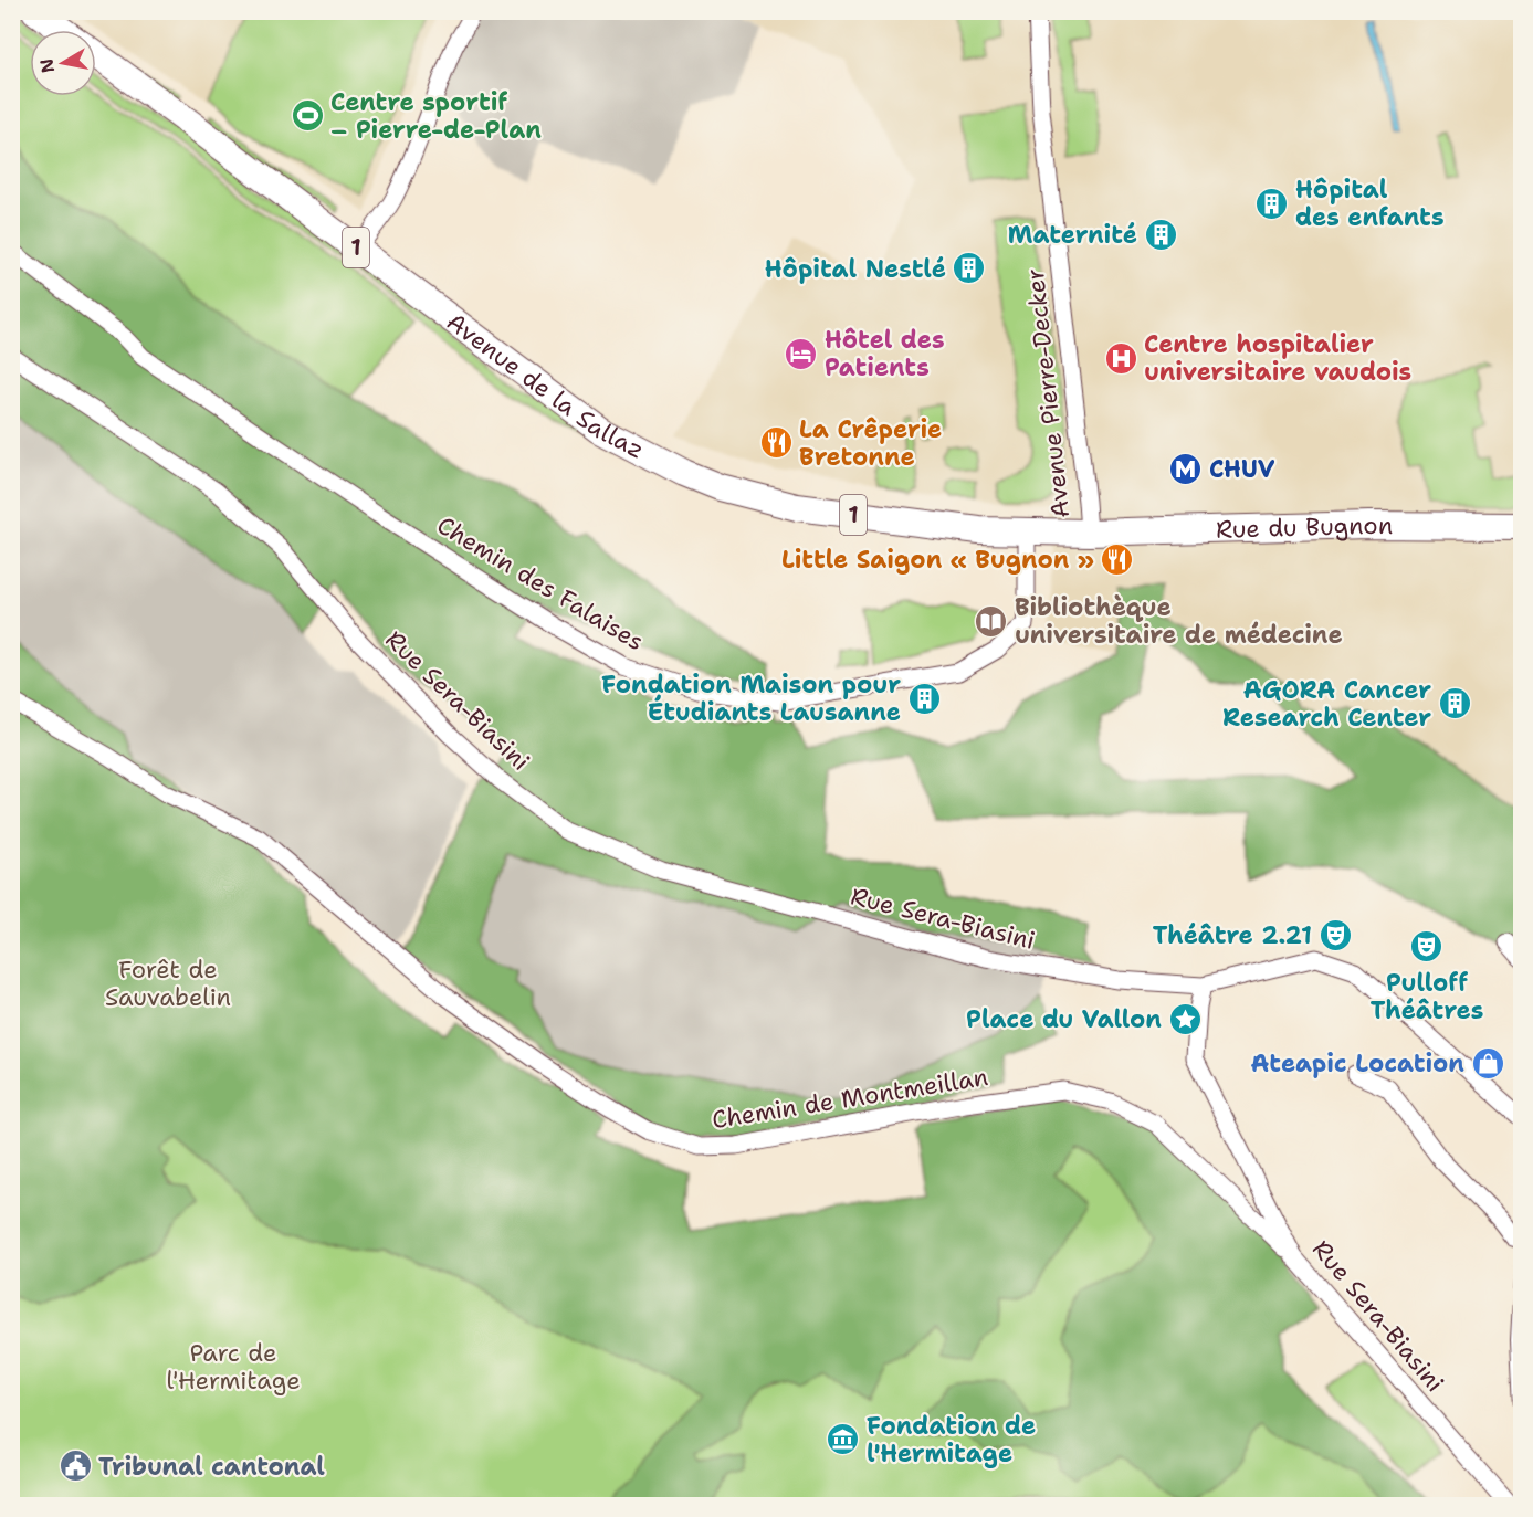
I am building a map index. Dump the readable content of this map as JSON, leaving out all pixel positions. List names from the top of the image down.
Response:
{
  "streets": {
    "main road": ["1", "Avenue de la Sallaz", "Rue du Bugnon"],
    "street": [
      "Avenue Pierre-Decker",
      "Chemin des Falaises",
      "Rue Sera-Biasini",
      "Chemin de Montmeillan"
    ]
  },
  "crossings": [
    ["Avenue de la Sallaz", "Avenue Pierre-Decker"],
    ["Avenue de la Sallaz", "Rue du Bugnon"],
    ["Avenue de la Sallaz", "Chemin des Falaises"],
    ["Avenue Pierre-Decker", "Rue du Bugnon"],
    ["Rue Sera-Biasini", "Chemin de Montmeillan"]
  ],
  "parks": ["Forêt de Sauvabelin", "Parc de l'Hermitage"],
  "places": {
    "sports": ["Centre sportif – Pierre-de-Plan"],
    "building": [
      "Hôpital des enfants",
      "Maternité",
      "Hôpital Nestlé",
      "Fondation Maison pour Étudiants Lausanne",
      "AGORA Cancer Research Center"
    ],
    "hotel": ["Hôtel des Patients"],
    "hospital": ["Centre hospitalier universitaire vaudois"],
    "restaurant": ["La Crêperie Bretonne", "Little Saigon « Bugnon »"],
    "metro station": ["CHUV"],
    "library": ["Bibliothèque universitaire de médecine"],
    "theatre": ["Théâtre 2.21", "Pulloff Théâtres"],
    "place": ["Place du Vallon"],
    "shop": ["Ateapic Location"],
    "museum": ["Fondation de l'Hermitage"],
    "public building": ["Tribunal cantonal"]
  },
  "north": "left"
}
